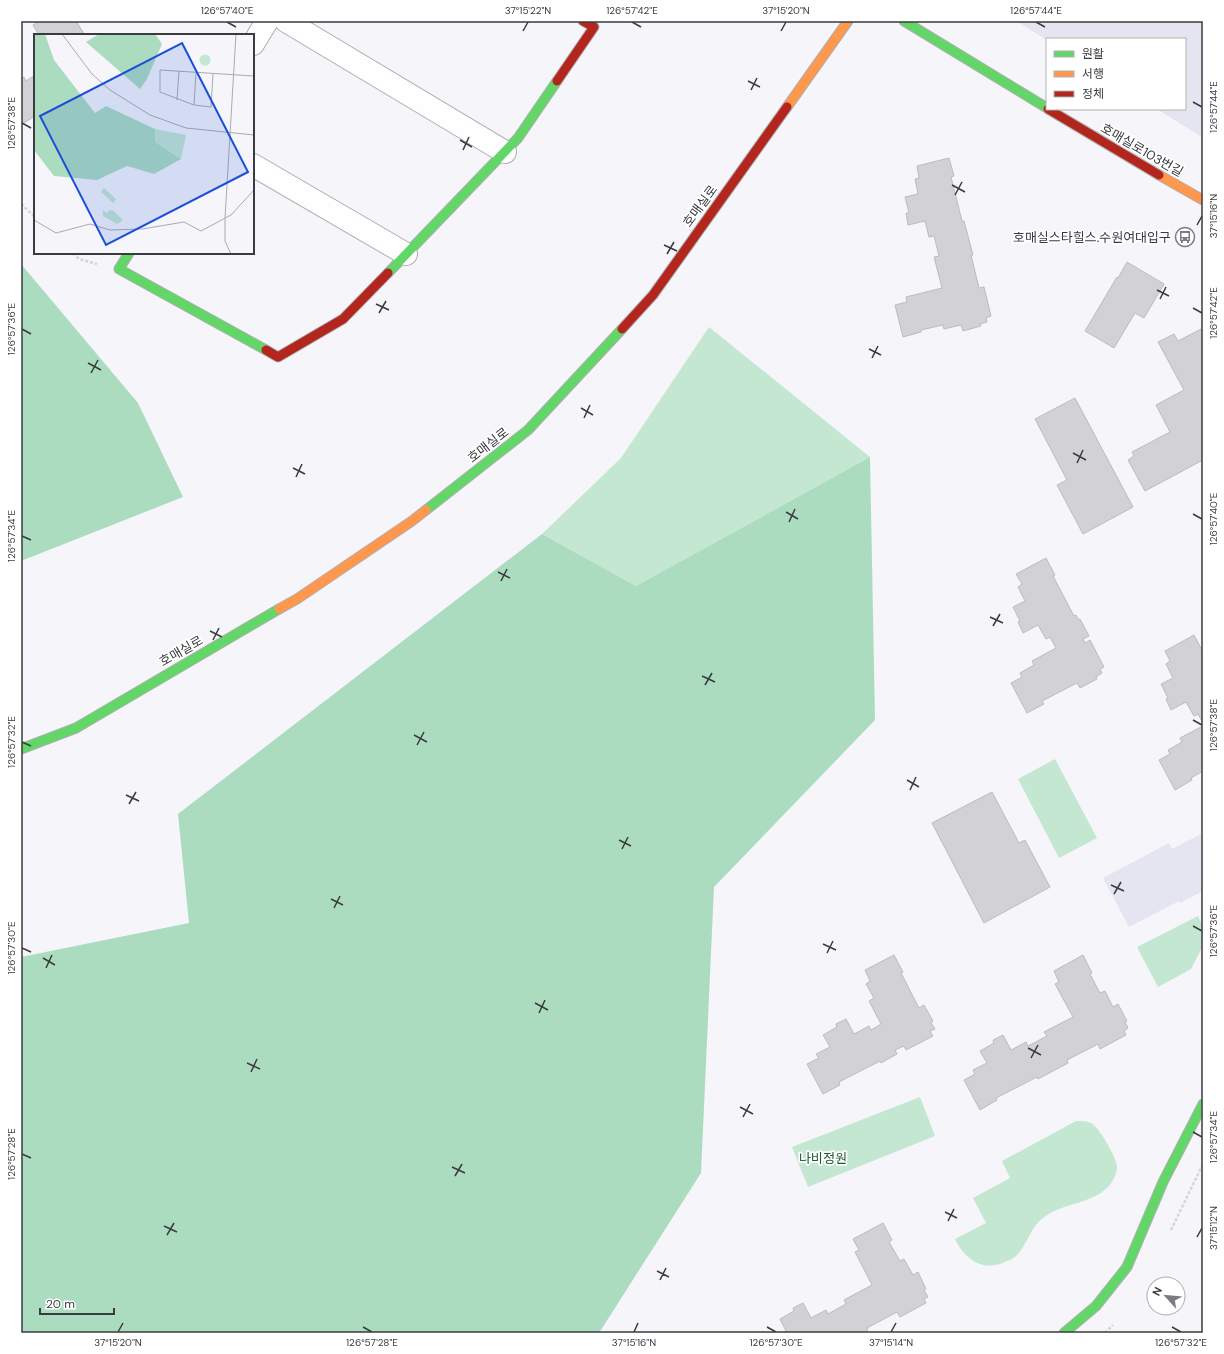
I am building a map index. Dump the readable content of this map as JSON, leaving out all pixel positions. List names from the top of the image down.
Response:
{
  "streets": {
    "street": ["호매실로103번길", "호매실로"]
  },
  "parks": ["나비정원"],
  "places": {
    "bus stop": ["호매실스타힐스.수원여대입구"]
  },
  "legend": ["원활", "서행", "정체"],
  "scale_bar": "20 m",
  "north": "top left",
  "coordinates": [
    "126°57'40\"E",
    "37°15'22\"N",
    "126°57'42\"E",
    "37°15'20\"N",
    "126°57'44\"E",
    "126°57'38\"E",
    "37°15'16\"N",
    "126°57'36\"E",
    "126°57'34\"E",
    "126°57'32\"E",
    "126°57'30\"E",
    "126°57'28\"E",
    "37°15'12\"N",
    "37°15'14\"N"
  ]
}
